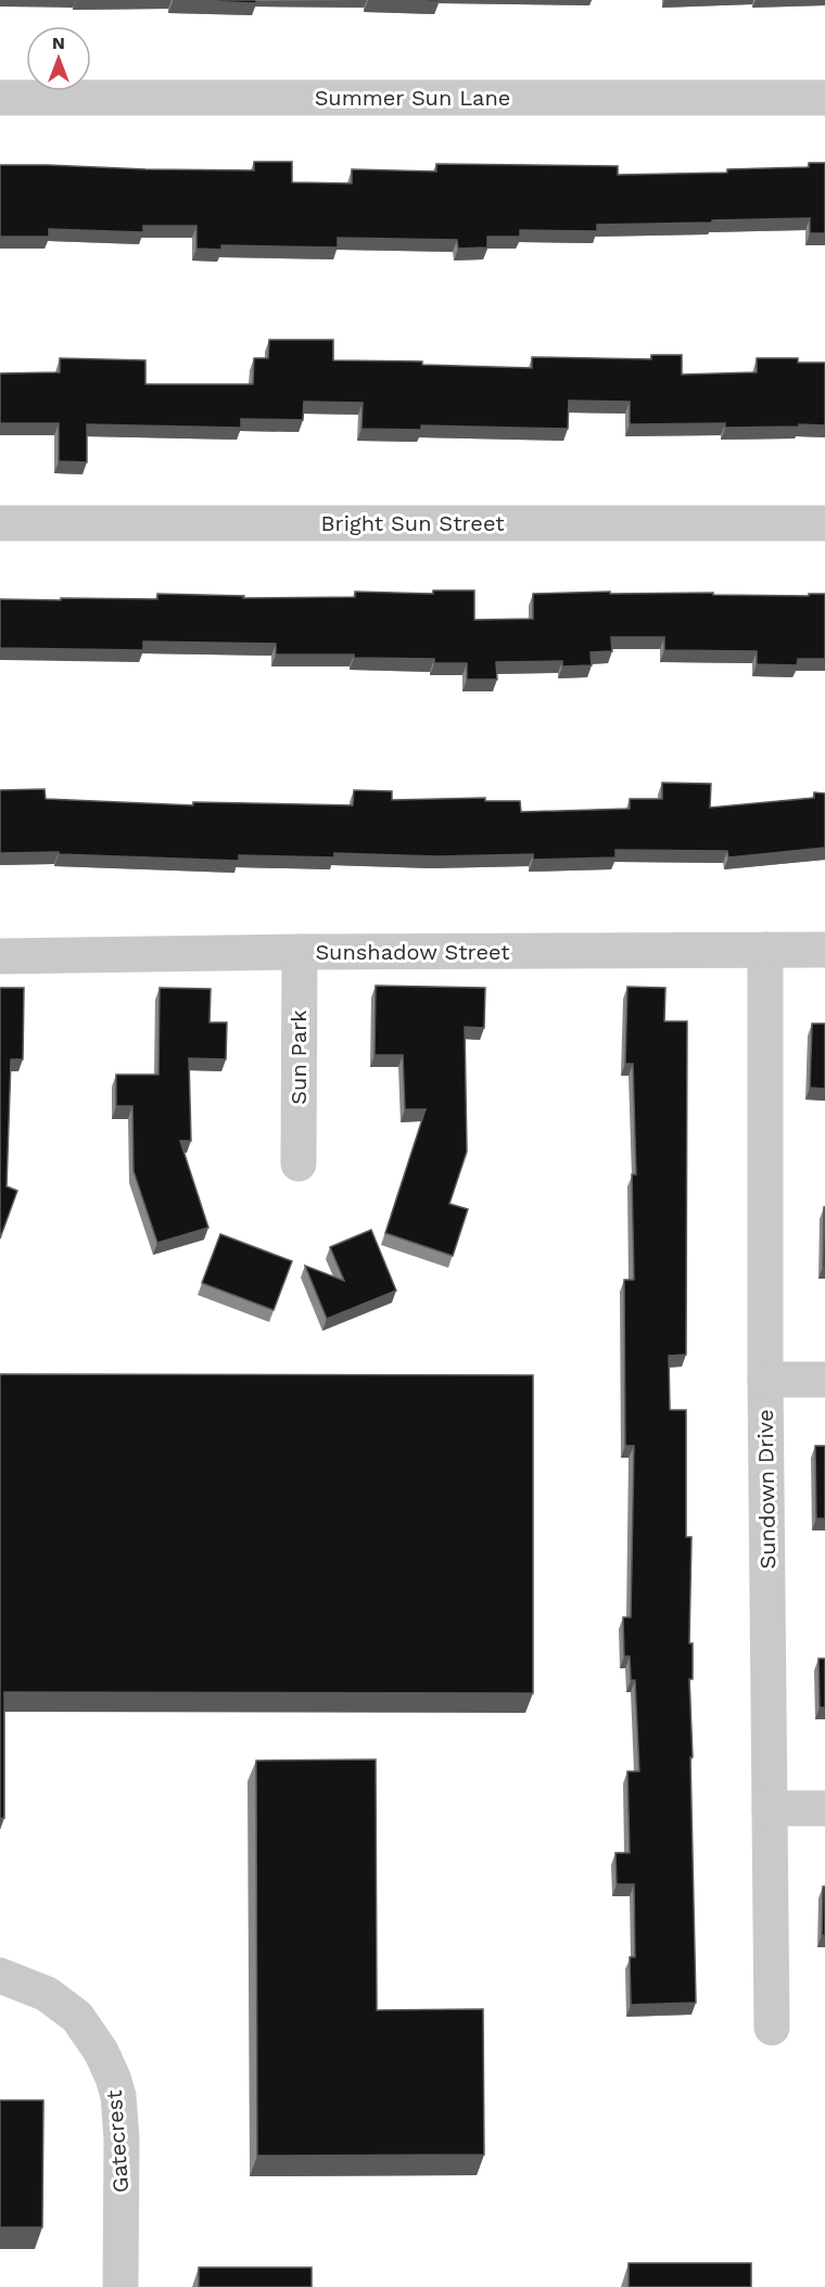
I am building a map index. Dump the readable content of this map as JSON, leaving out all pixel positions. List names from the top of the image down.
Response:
{
  "streets": {
    "street": [
      "Summer Sun Lane",
      "Bright Sun Street",
      "Sunshadow Street",
      "Sun Park",
      "Sundown Drive",
      "Gatecrest"
    ]
  },
  "crossings": [
    ["Sunshadow Street", "Sun Park"],
    ["Sunshadow Street", "Sundown Drive"]
  ],
  "north": "top"
}
